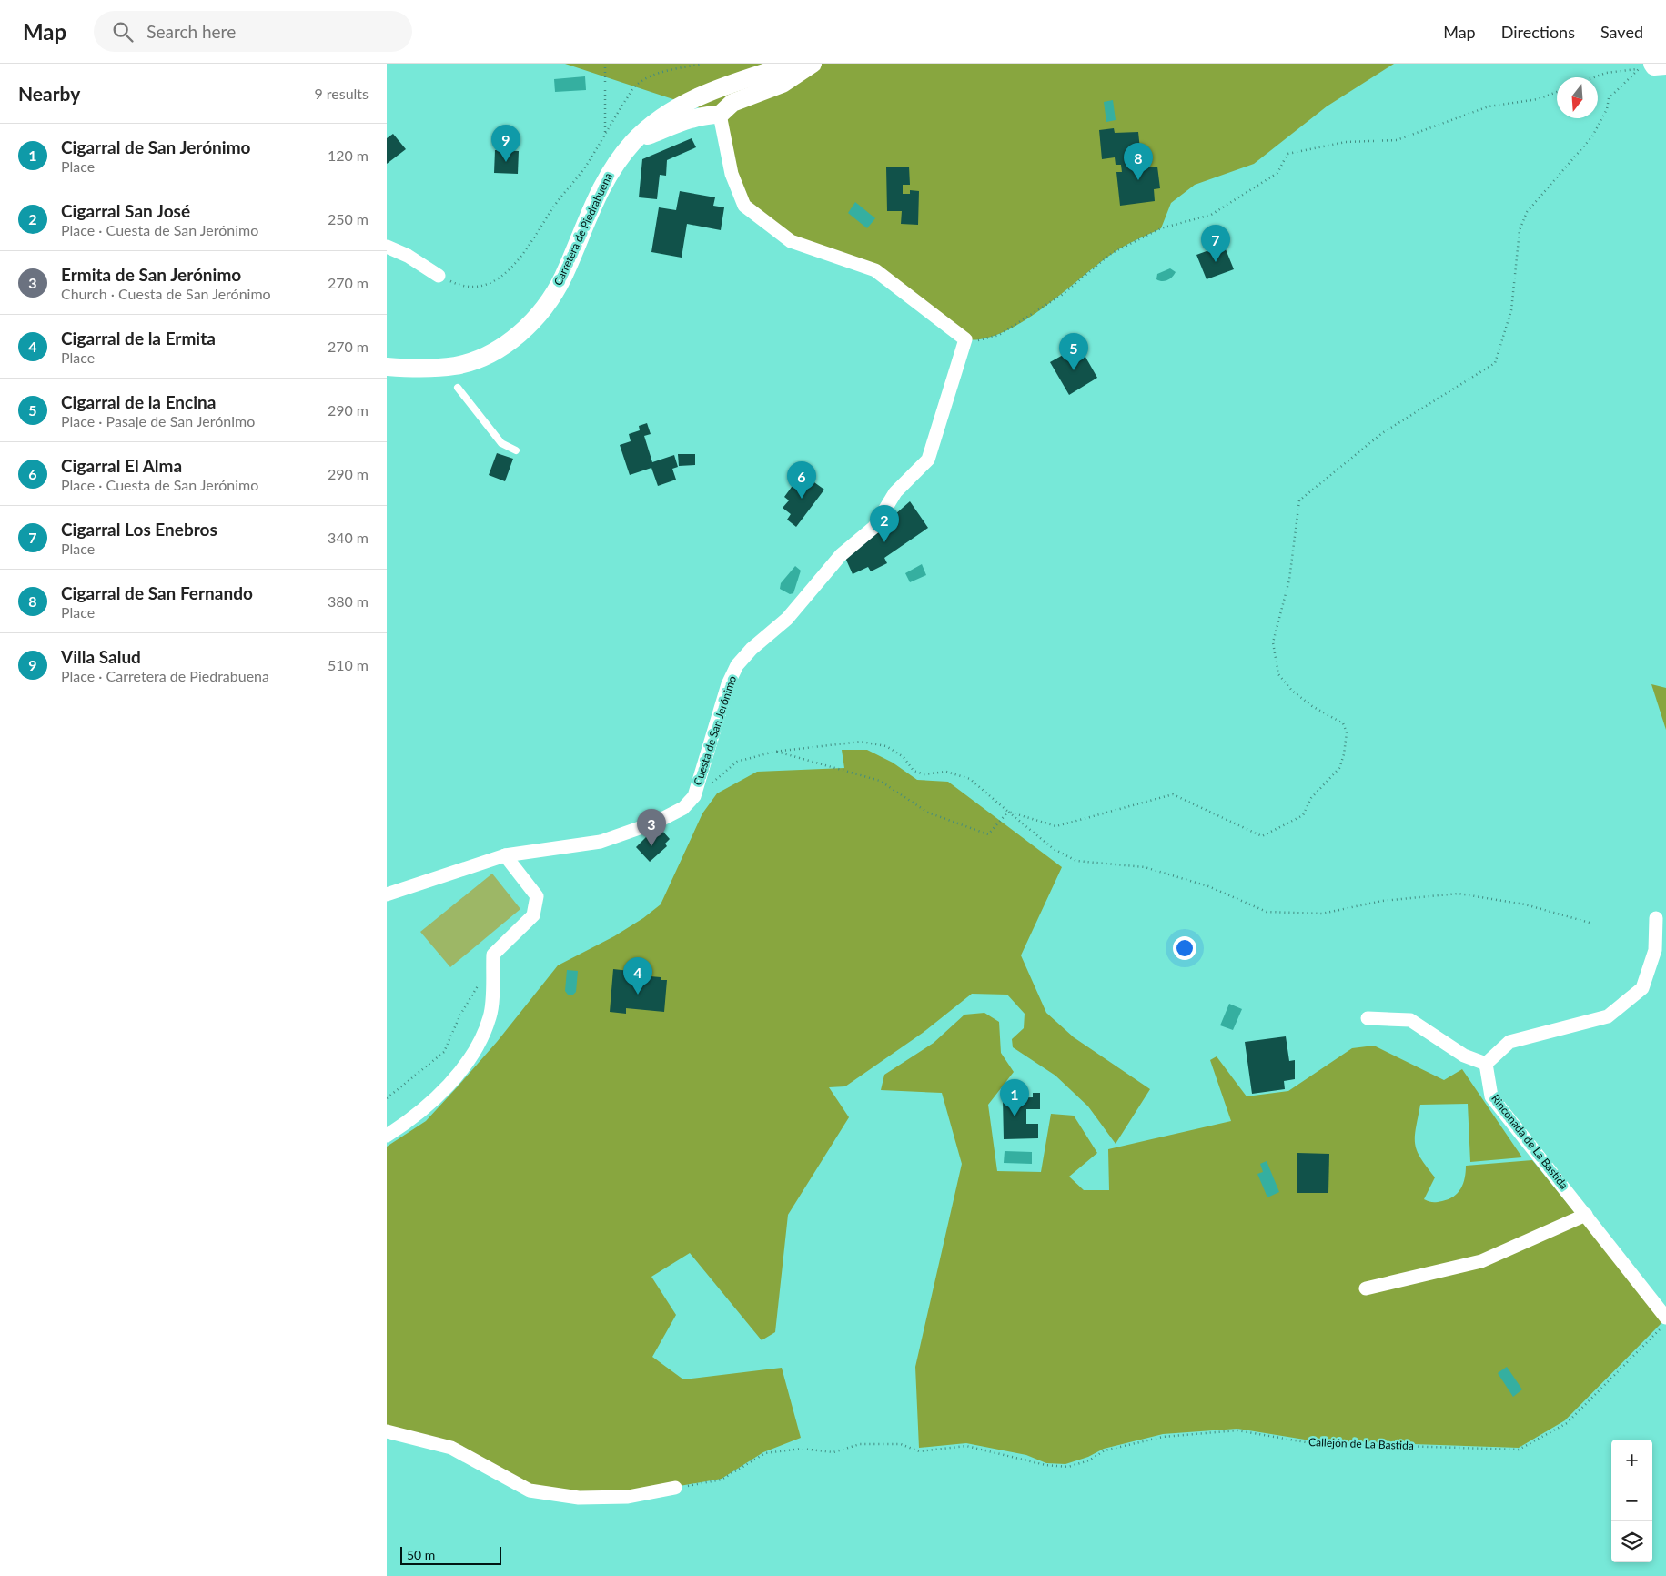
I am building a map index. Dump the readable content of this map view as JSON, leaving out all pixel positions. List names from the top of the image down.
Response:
{
  "streets": {
    "main road": ["Carretera de Piedrabuena"],
    "street": ["Cuesta de San Jerónimo", "Rinconada de La Bastida"],
    "path": ["Callejón de La Bastida"]
  },
  "scale_bar": "50 m",
  "north": "bottom",
  "page": {
    "header": "Map",
    "search": "Search here",
    "nav": ["Map", "Directions", "Saved"],
    "heading": ["Nearby", "9 results"],
    "list": [
      {
        "mark": "1",
        "name": "Cigarral de San Jerónimo",
        "note": "Place",
        "value": "120 m"
      },
      {
        "mark": "2",
        "name": "Cigarral San José",
        "note": "Place · Cuesta de San Jerónimo",
        "value": "250 m"
      },
      {
        "mark": "3",
        "name": "Ermita de San Jerónimo",
        "note": "Church · Cuesta de San Jerónimo",
        "value": "270 m"
      },
      {
        "mark": "4",
        "name": "Cigarral de la Ermita",
        "note": "Place",
        "value": "270 m"
      },
      {
        "mark": "5",
        "name": "Cigarral de la Encina",
        "note": "Place · Pasaje de San Jerónimo",
        "value": "290 m"
      },
      {
        "mark": "6",
        "name": "Cigarral El Alma",
        "note": "Place · Cuesta de San Jerónimo",
        "value": "290 m"
      },
      {
        "mark": "7",
        "name": "Cigarral Los Enebros",
        "note": "Place",
        "value": "340 m"
      },
      {
        "mark": "8",
        "name": "Cigarral de San Fernando",
        "note": "Place",
        "value": "380 m"
      },
      {
        "mark": "9",
        "name": "Villa Salud",
        "note": "Place · Carretera de Piedrabuena",
        "value": "510 m"
      }
    ],
    "pins": [
      "9",
      "8",
      "7",
      "5",
      "6",
      "2",
      "3",
      "4",
      "1"
    ],
    "map_buttons": ["+", "−"],
    "scale": "50 m"
  }
}
